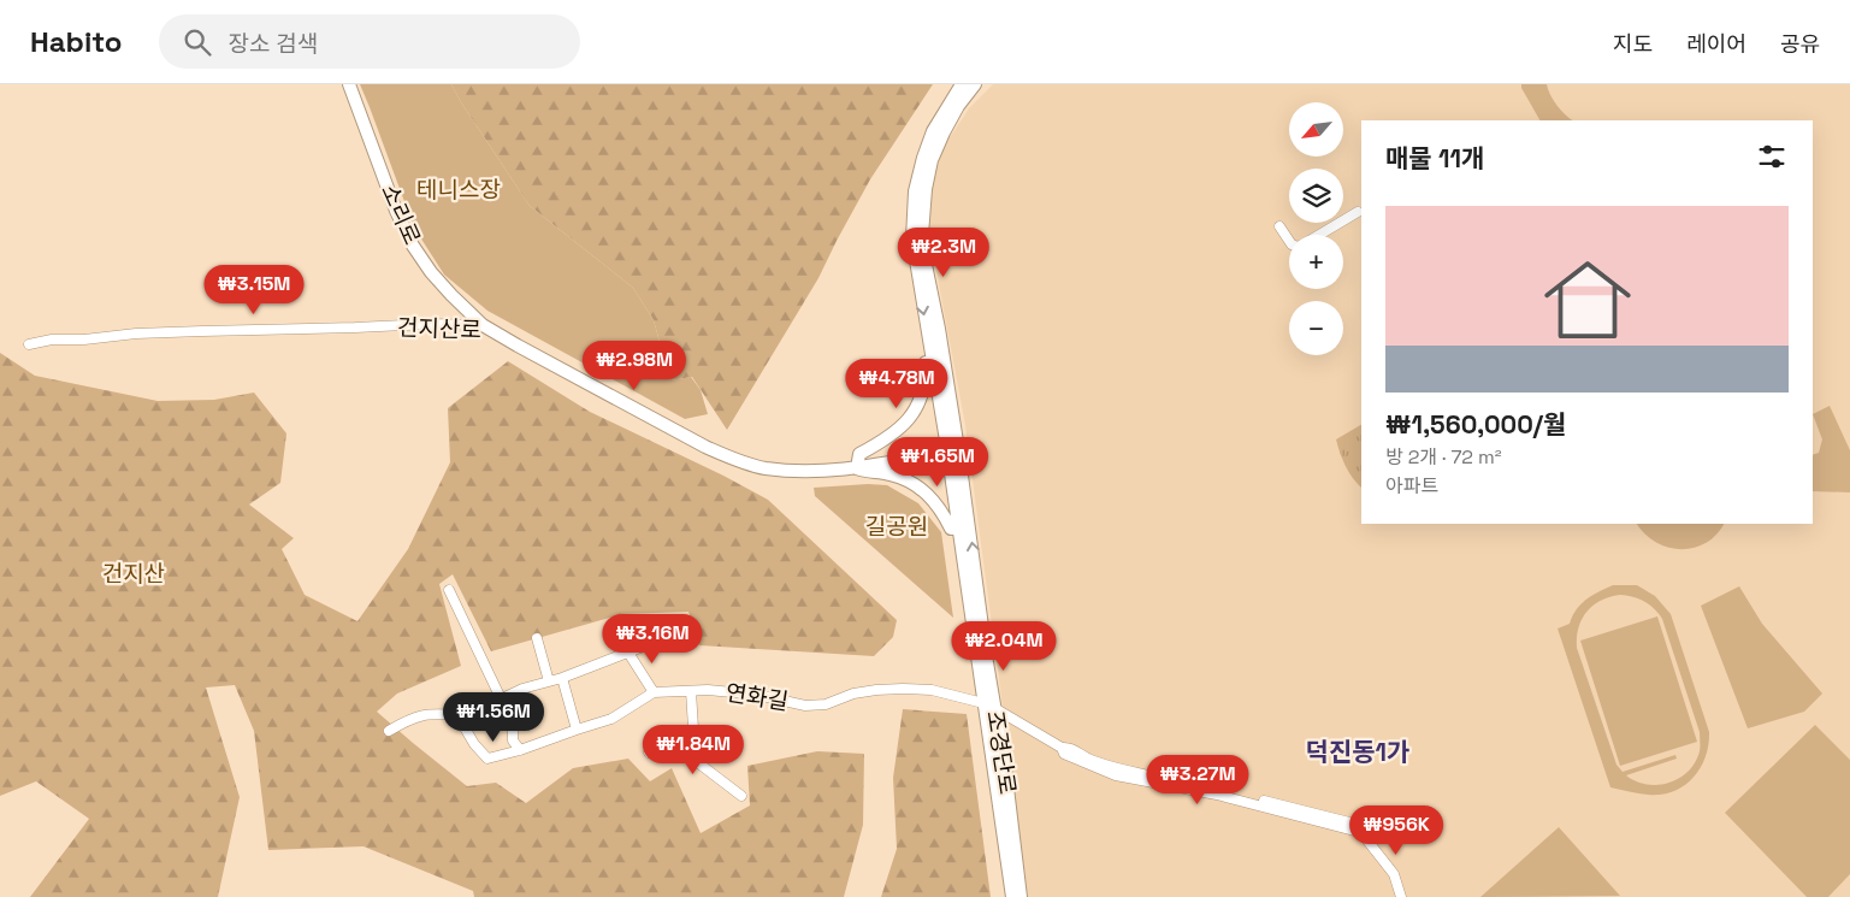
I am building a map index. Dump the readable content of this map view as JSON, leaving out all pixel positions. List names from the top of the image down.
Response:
{
  "streets": {
    "street": [
      "소리로",
      "건지산로",
      "연화길",
      "조경단로"
    ]
  },
  "crossings": [
    ["소리로", "건지산로"],
    ["건지산로", "조경단로"],
    ["연화길", "조경단로"]
  ],
  "districts": ["덕진동1가"],
  "parks": ["테니스장", "길공원", "건지산"],
  "north": "bottom left",
  "page": {
    "header": "Habito",
    "search": "장소 검색",
    "nav": ["지도", "레이어", "공유"],
    "map_buttons": ["+", "−"],
    "heading": "매물 11개",
    "list": [
      {
        "name": "₩1,560,000/월",
        "note": "방 2개 · 72 m² · 아파트"
      }
    ],
    "price": [
      "₩2.3M",
      "₩3.15M",
      "₩2.98M",
      "₩4.78M",
      "₩1.65M",
      "₩3.16M",
      "₩2.04M",
      "₩1.56M",
      "₩1.84M",
      "₩3.27M",
      "₩956K"
    ]
  }
}
